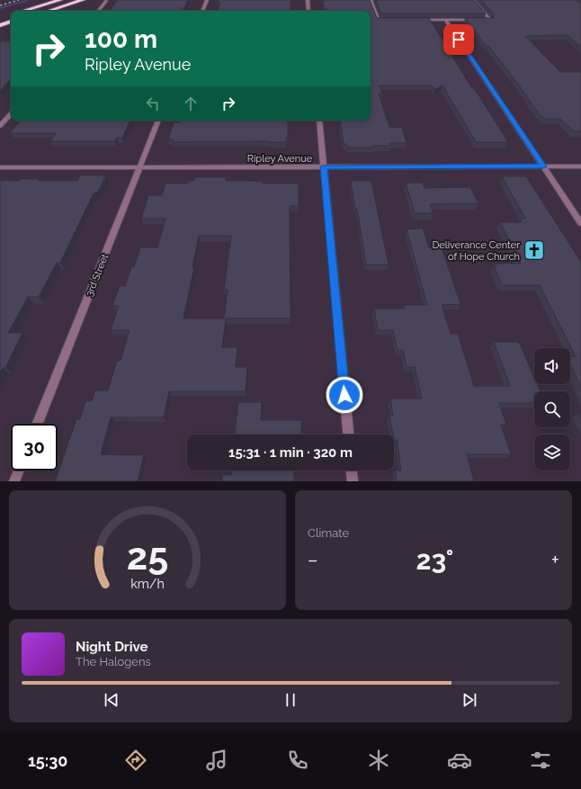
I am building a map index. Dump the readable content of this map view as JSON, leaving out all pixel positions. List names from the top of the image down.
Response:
{
  "streets": {
    "street": ["Ripley Avenue", "3rd Street"]
  },
  "crossings": [
    ["Ripley Avenue", "3rd Street"]
  ],
  "places": {
    "church": ["Deliverance Center of Hope Church"]
  },
  "page": {
    "turn": ["100 m", "Ripley Avenue"],
    "limit": "30",
    "trip": "15:31 · 1 min · 320 m",
    "tile": "Climate",
    "heat": ["−", "23°", "+"],
    "song": ["Night Drive", "The Halogens"],
    "tabs": "15:30",
    "gauge": ["25", "km/h"]
  }
}
